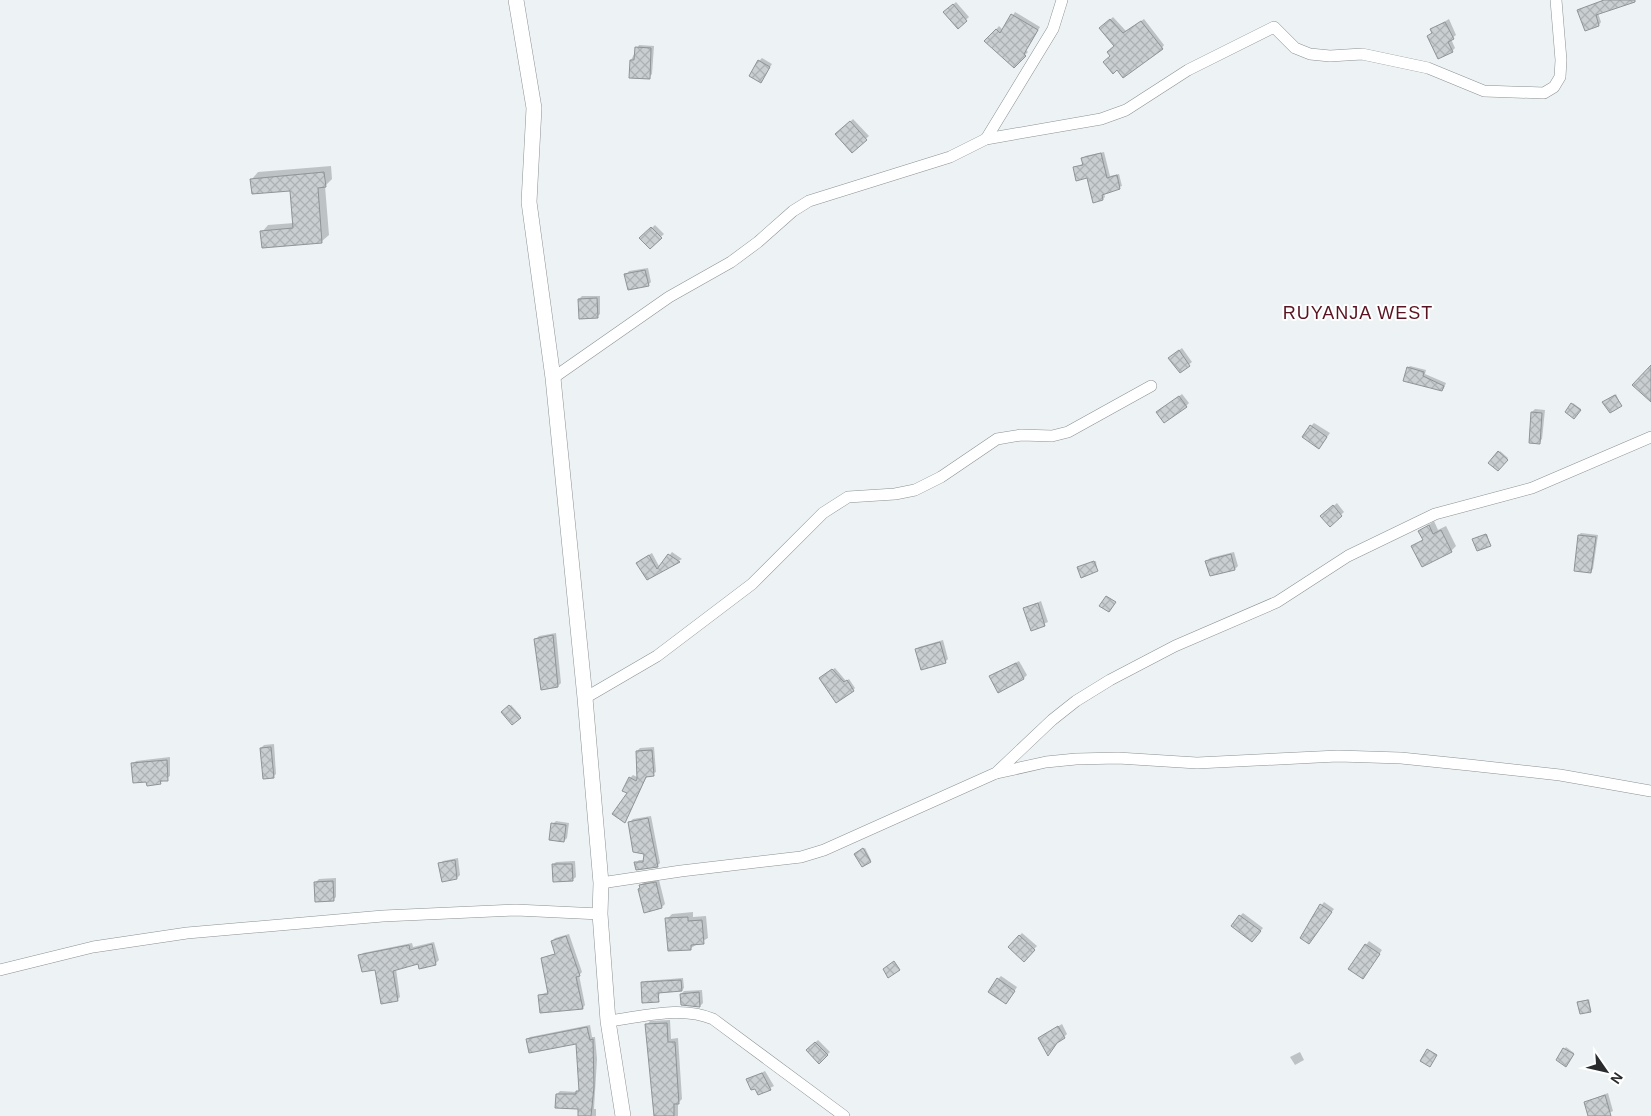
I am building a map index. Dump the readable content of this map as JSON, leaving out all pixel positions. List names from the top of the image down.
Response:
{
  "districts": ["RUYANJA WEST"],
  "north": "bottom right"
}
